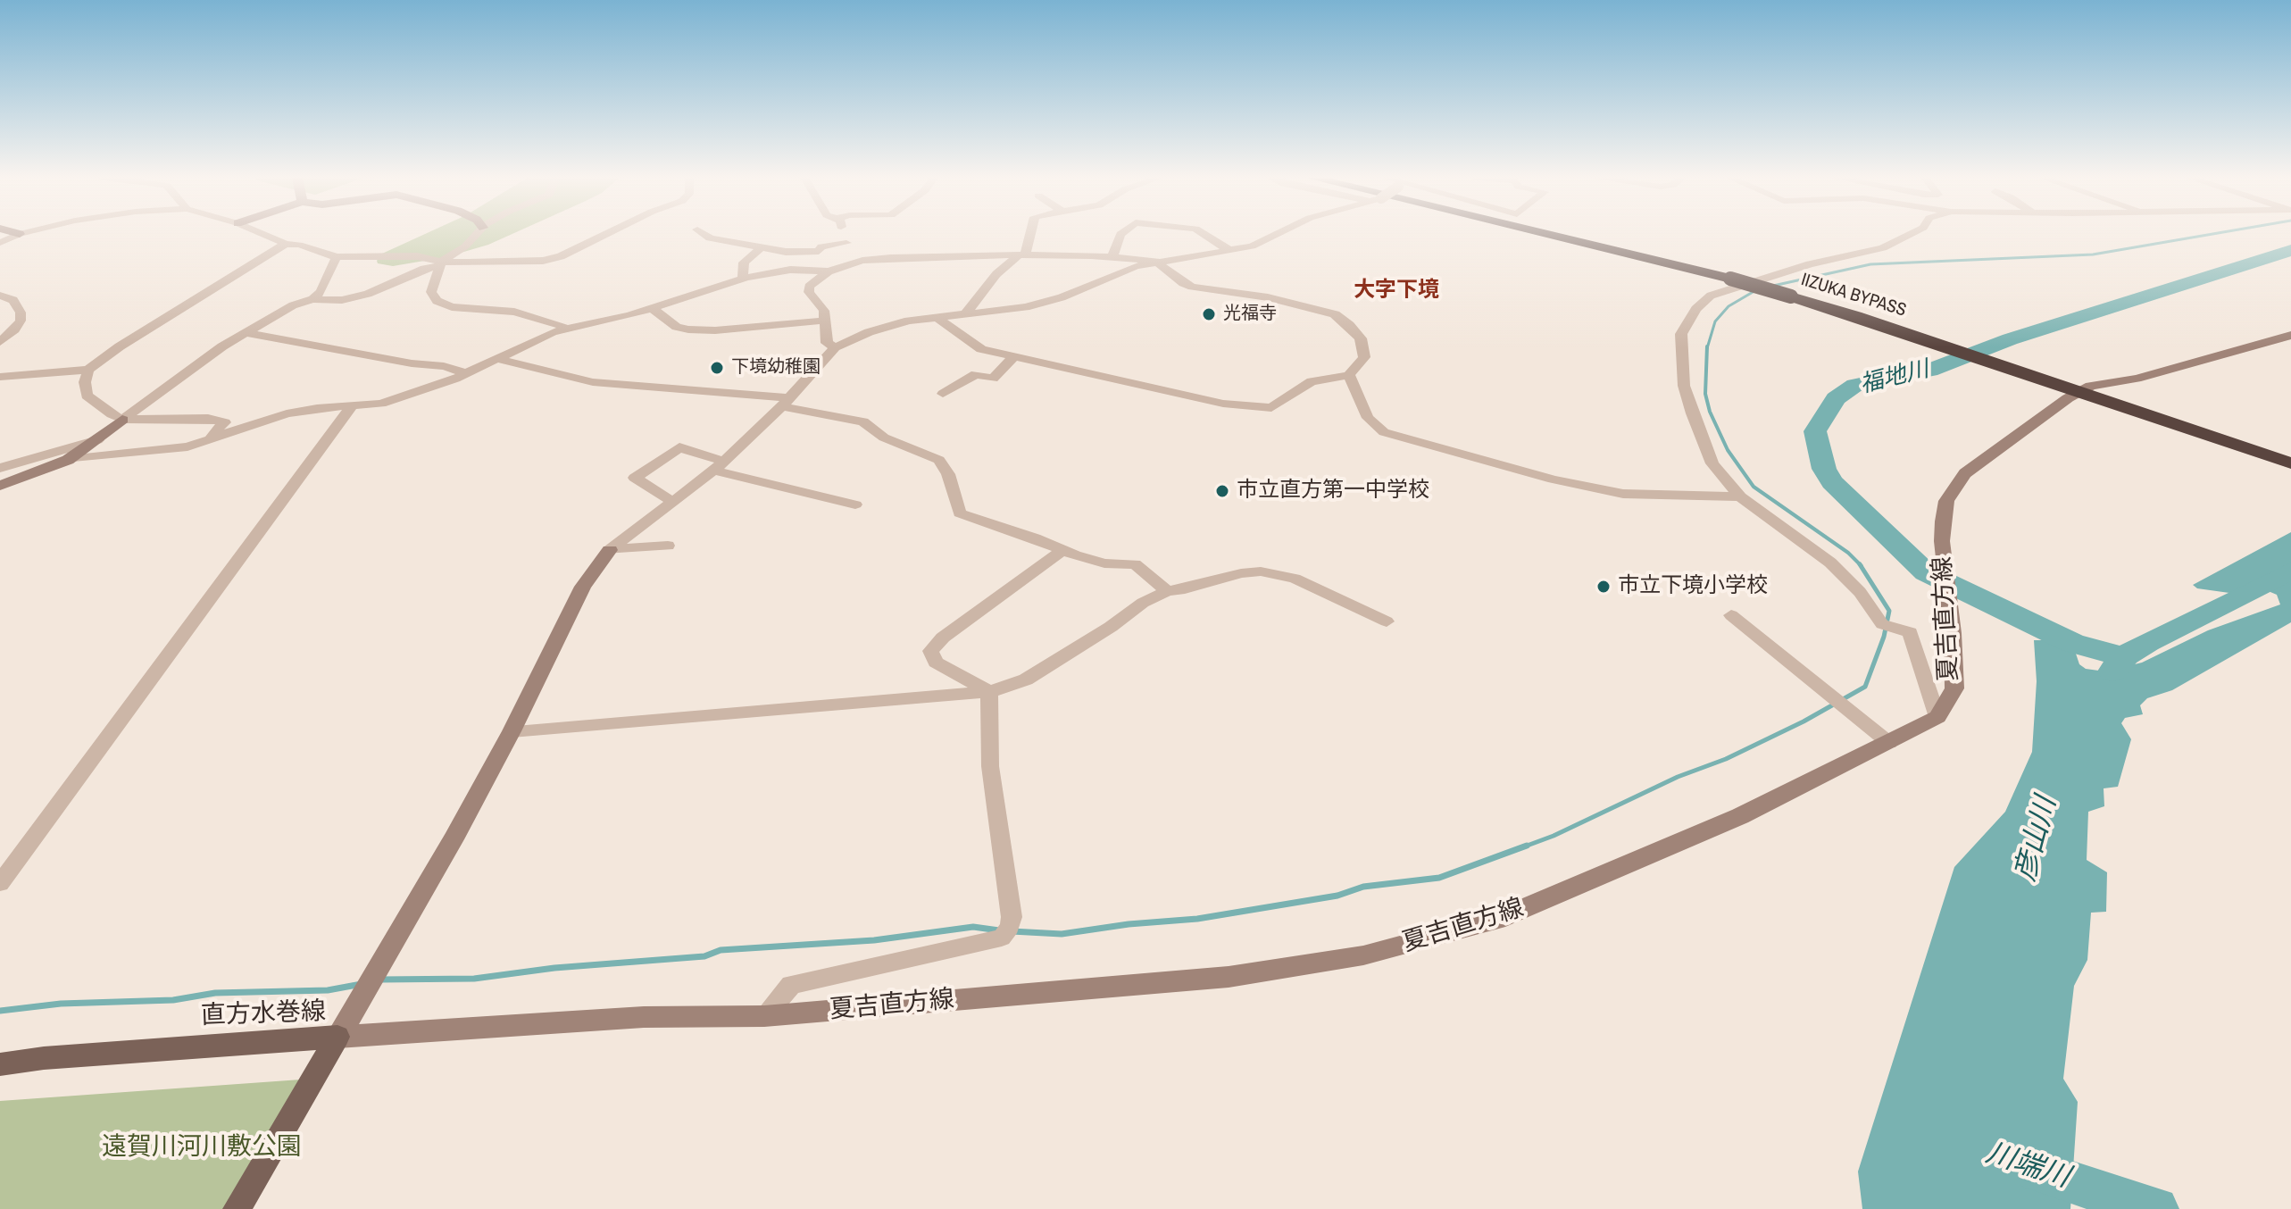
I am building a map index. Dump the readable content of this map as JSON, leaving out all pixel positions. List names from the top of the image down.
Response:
{
  "streets": {
    "highway": ["IIZUKA BYPASS"],
    "main road": ["夏吉直方線", "直方水巻線"]
  },
  "crossings": [
    ["IIZUKA BYPASS", "夏吉直方線"],
    ["夏吉直方線", "直方水巻線"]
  ],
  "districts": ["大字下境"],
  "water": ["福地川", "彦山川", "川端川"],
  "parks": ["遠賀川河川敷公園"],
  "places": [
    "光福寺",
    "下境幼稚園",
    "市立直方第一中学校",
    "市立下境小学校"
  ]
}
